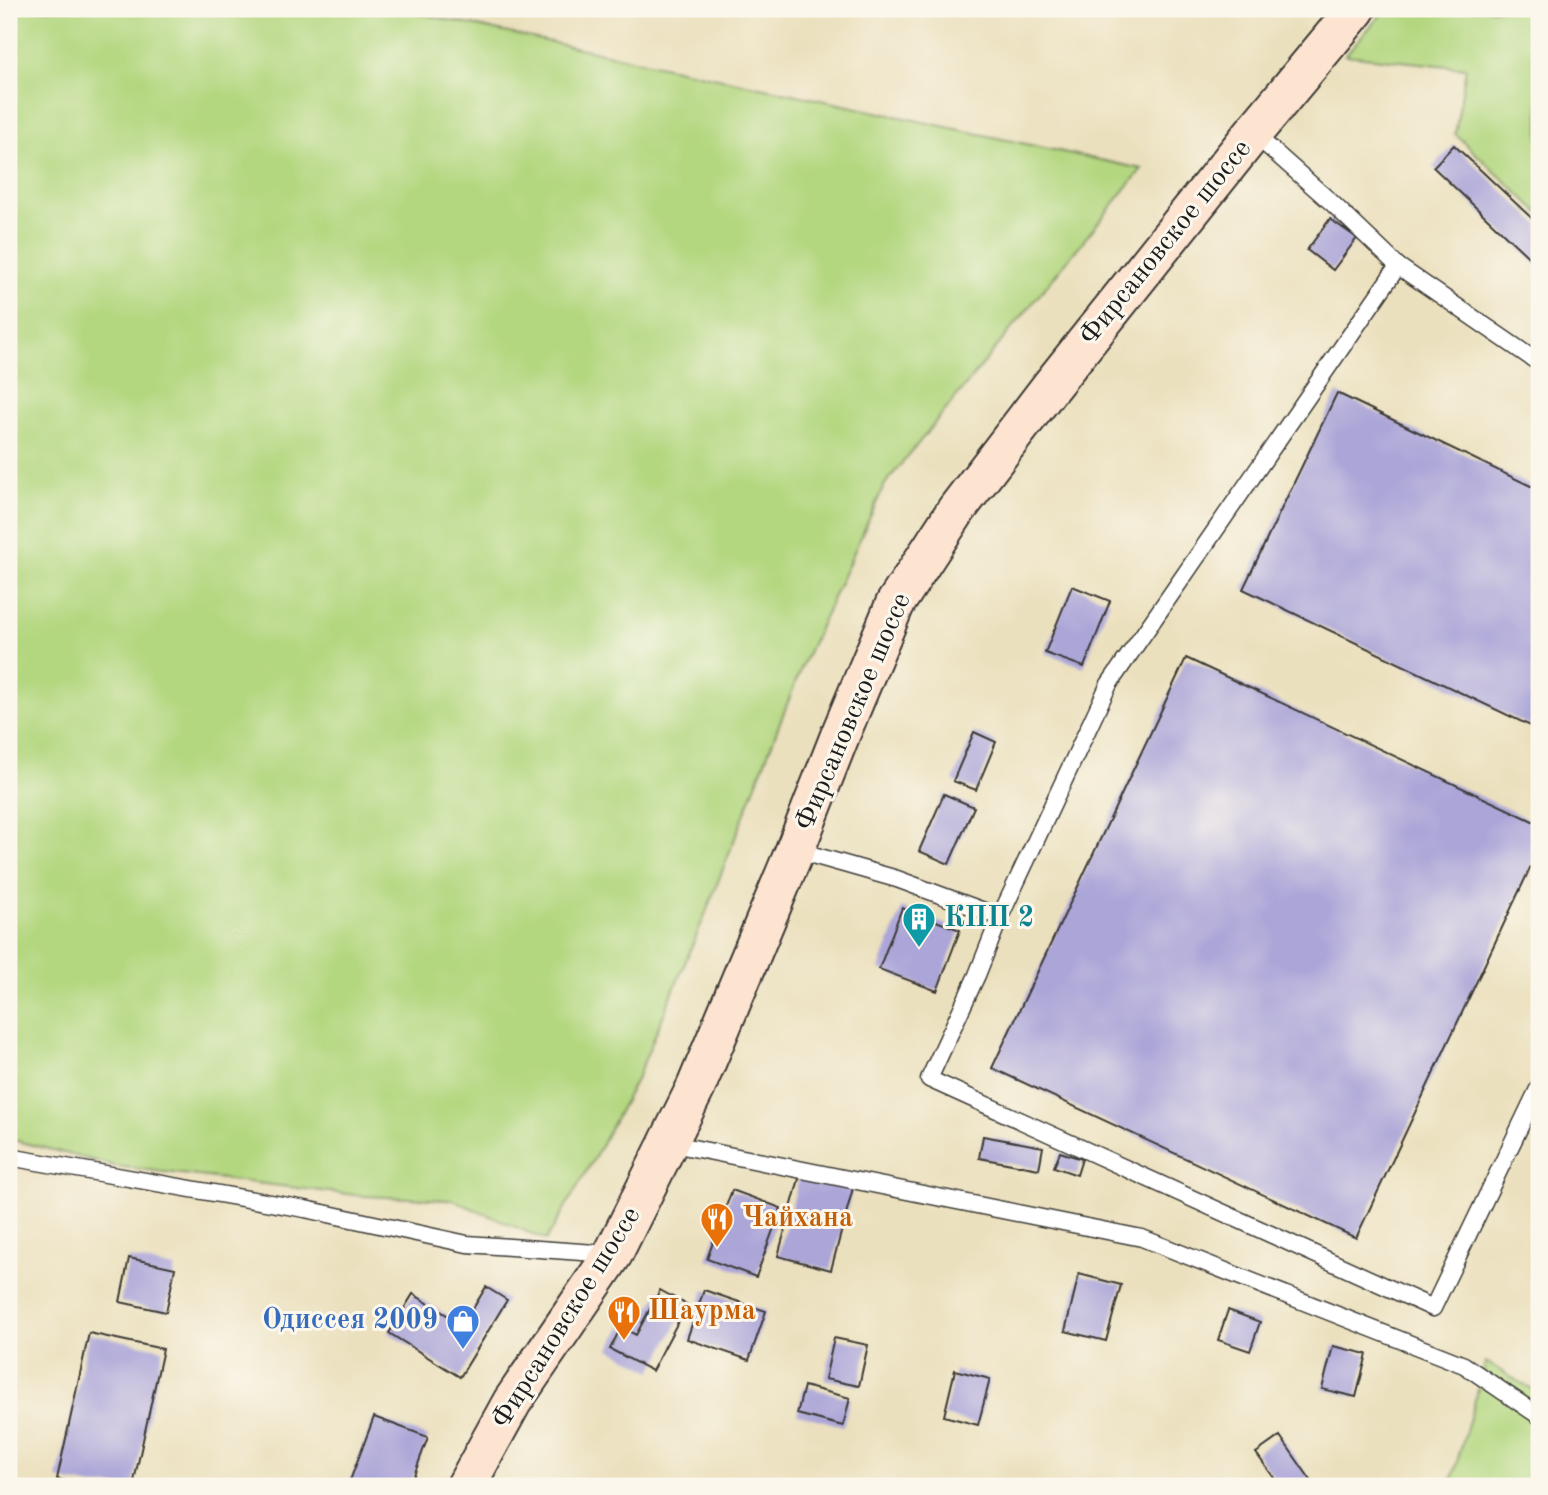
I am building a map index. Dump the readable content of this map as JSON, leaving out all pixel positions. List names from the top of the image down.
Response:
{
  "streets": {
    "main road": ["Фирсановское шоссе"]
  },
  "places": {
    "building": ["КПП 2"],
    "restaurant": ["Чайхана", "Шаурма"],
    "shop": ["Одиссея 2009"]
  }
}
